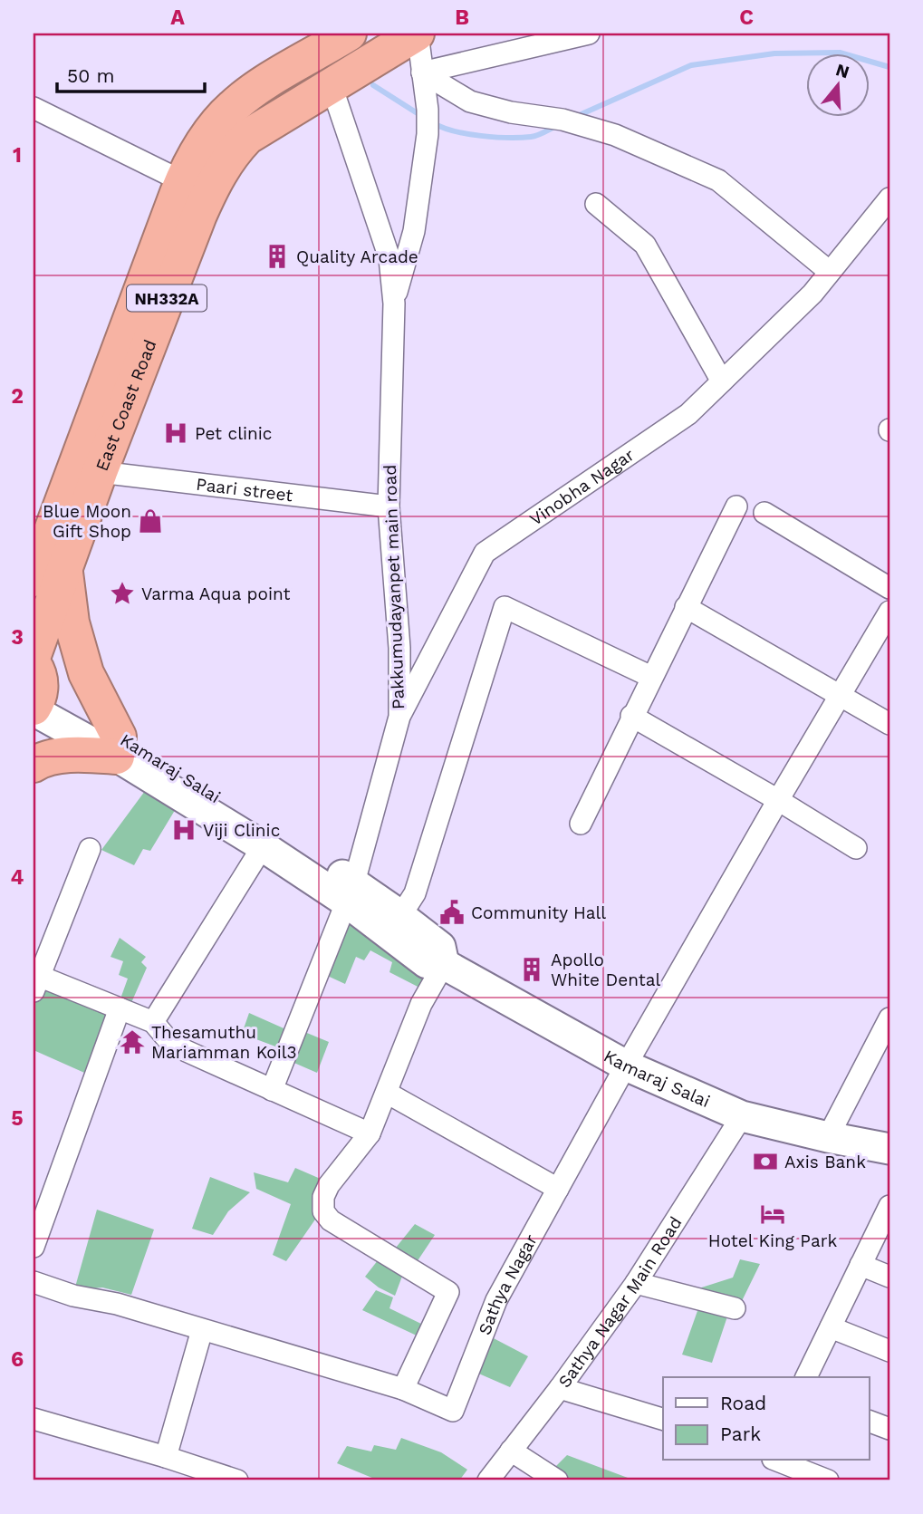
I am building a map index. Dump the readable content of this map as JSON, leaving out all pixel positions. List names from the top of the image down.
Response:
{
  "streets": {
    "highway": ["NH332A", "East Coast Road"],
    "main road": ["Kamaraj Salai"],
    "street": [
      "Vinobha Nagar",
      "Paari street",
      "Pakkumudayanpet main road",
      "Sathya Nagar",
      "Sathya Nagar Main Road"
    ]
  },
  "crossings": [
    ["East Coast Road", "Paari street"],
    ["Vinobha Nagar", "Pakkumudayanpet main road"],
    ["Paari street", "Pakkumudayanpet main road"],
    ["Pakkumudayanpet main road", "Kamaraj Salai"],
    ["Kamaraj Salai", "Sathya Nagar"],
    ["Kamaraj Salai", "Sathya Nagar Main Road"]
  ],
  "places": {
    "building": ["Quality Arcade", "Apollo White Dental"],
    "hospital": ["Pet clinic", "Viji Clinic"],
    "shop": ["Blue Moon Gift Shop"],
    "place": ["Varma Aqua point"],
    "public building": ["Community Hall"],
    "temple": ["Thesamuthu Mariamman Koil3"],
    "bank": ["Axis Bank"],
    "hotel": ["Hotel King Park"]
  },
  "legend": ["Road", "Park"],
  "scale_bar": "50 m",
  "north": "top",
  "grid": {
    "columns": ["A", "B", "C"],
    "rows": [
      "1",
      "2",
      "3",
      "4",
      "5",
      "6"
    ]
  }
}
